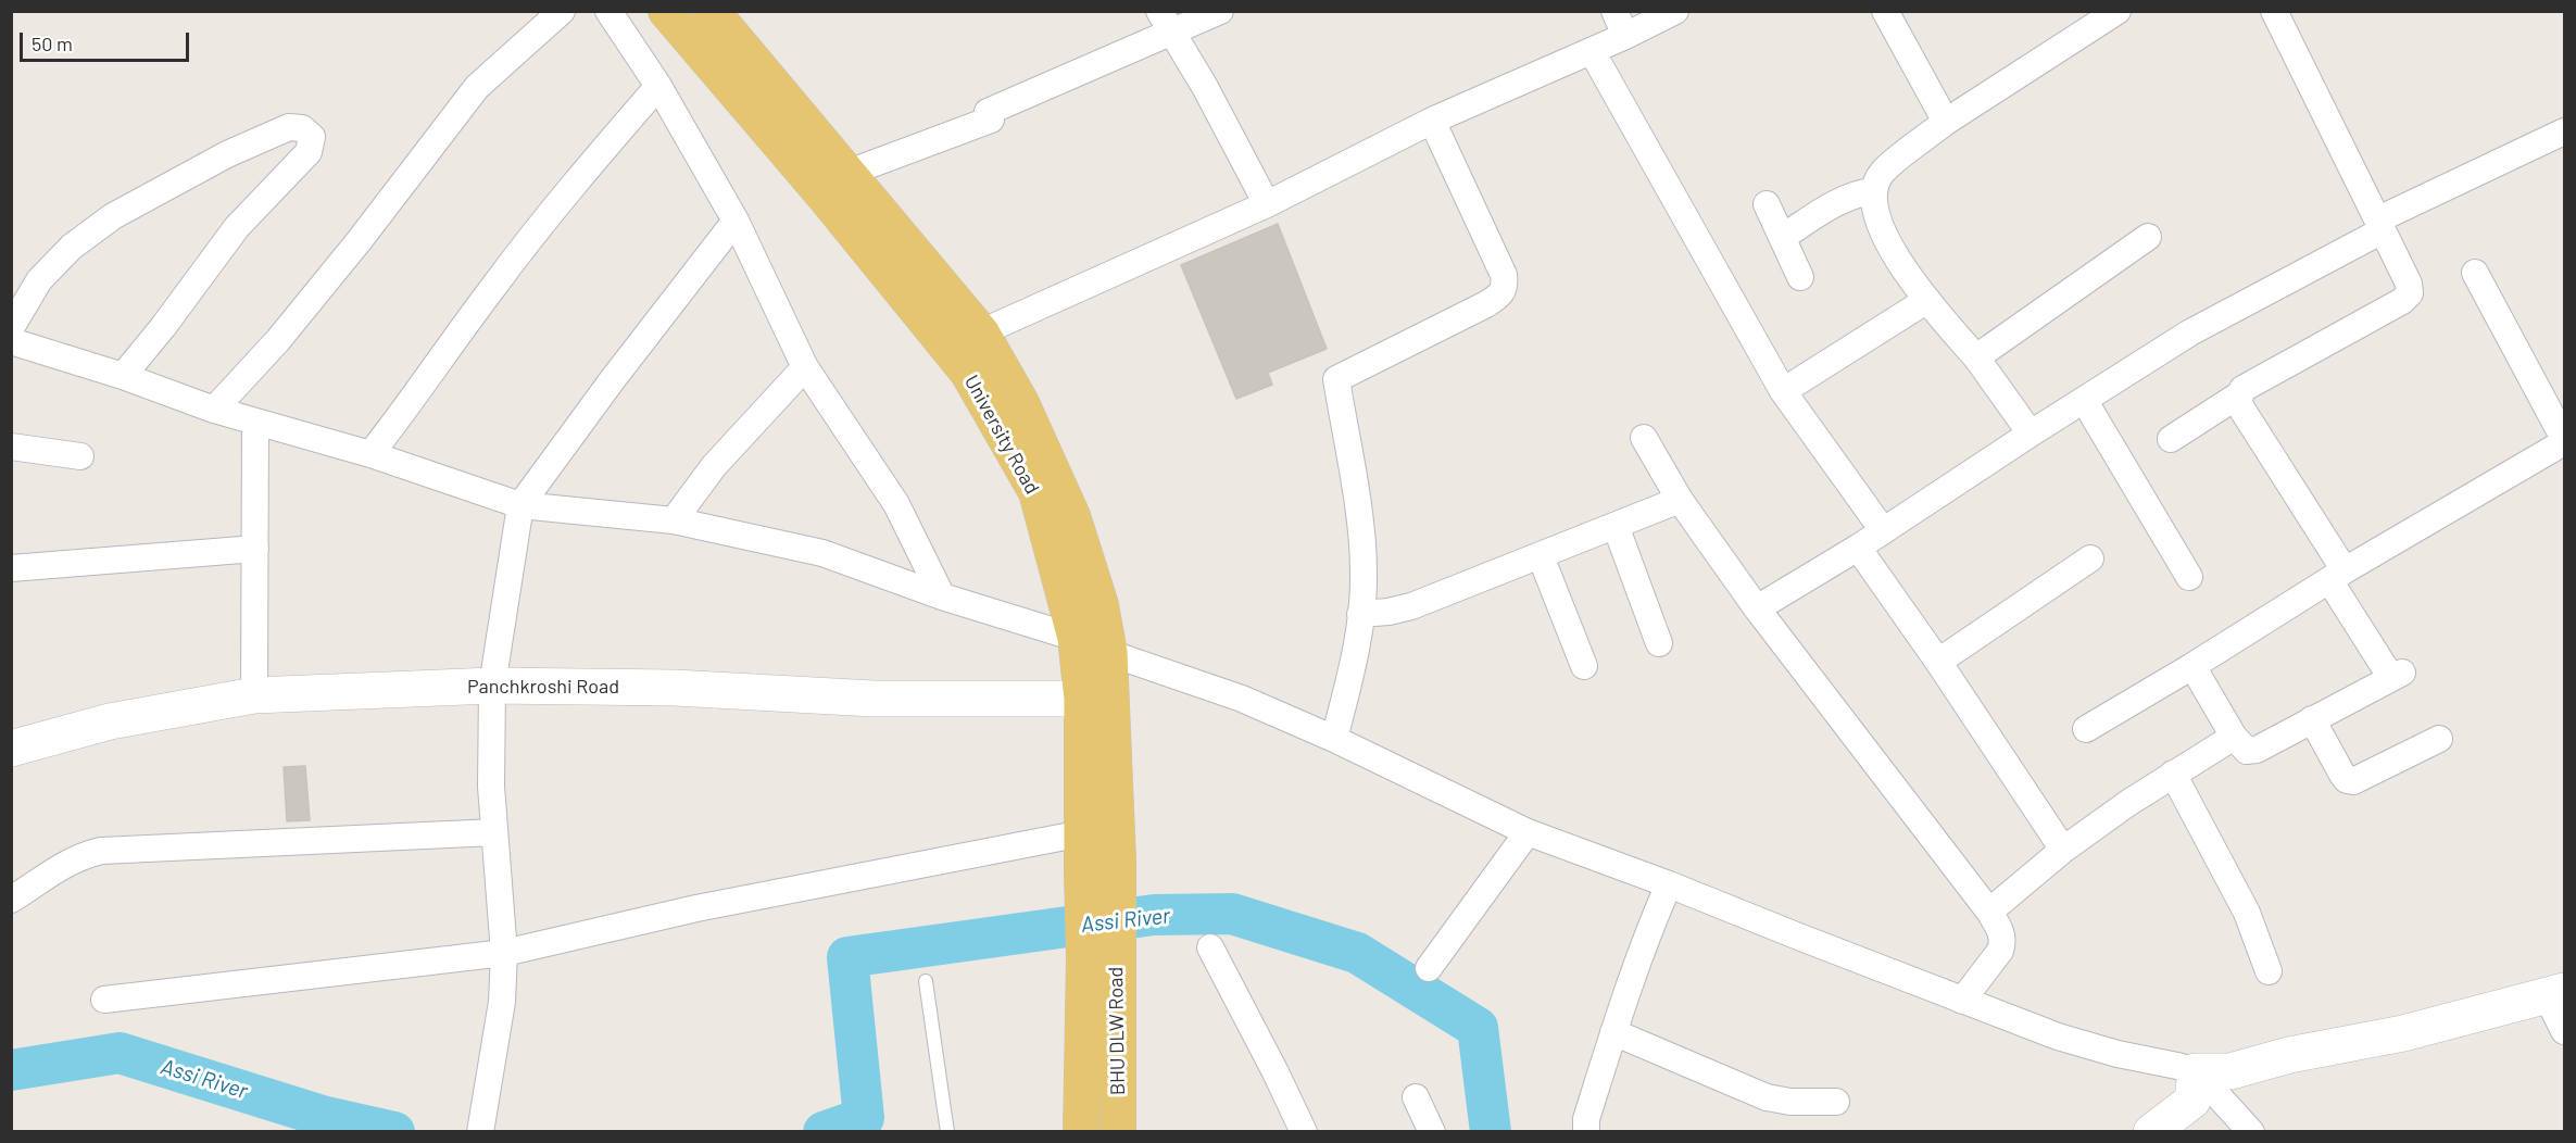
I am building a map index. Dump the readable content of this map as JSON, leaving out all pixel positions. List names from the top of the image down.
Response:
{
  "streets": {
    "main road": ["University Road", "BHU DLW Road"],
    "street": ["Panchkroshi Road"]
  },
  "crossings": [
    ["University Road", "Panchkroshi Road"],
    ["University Road", "BHU DLW Road"]
  ],
  "water": ["Assi River"],
  "scale_bar": "50 m"
}
